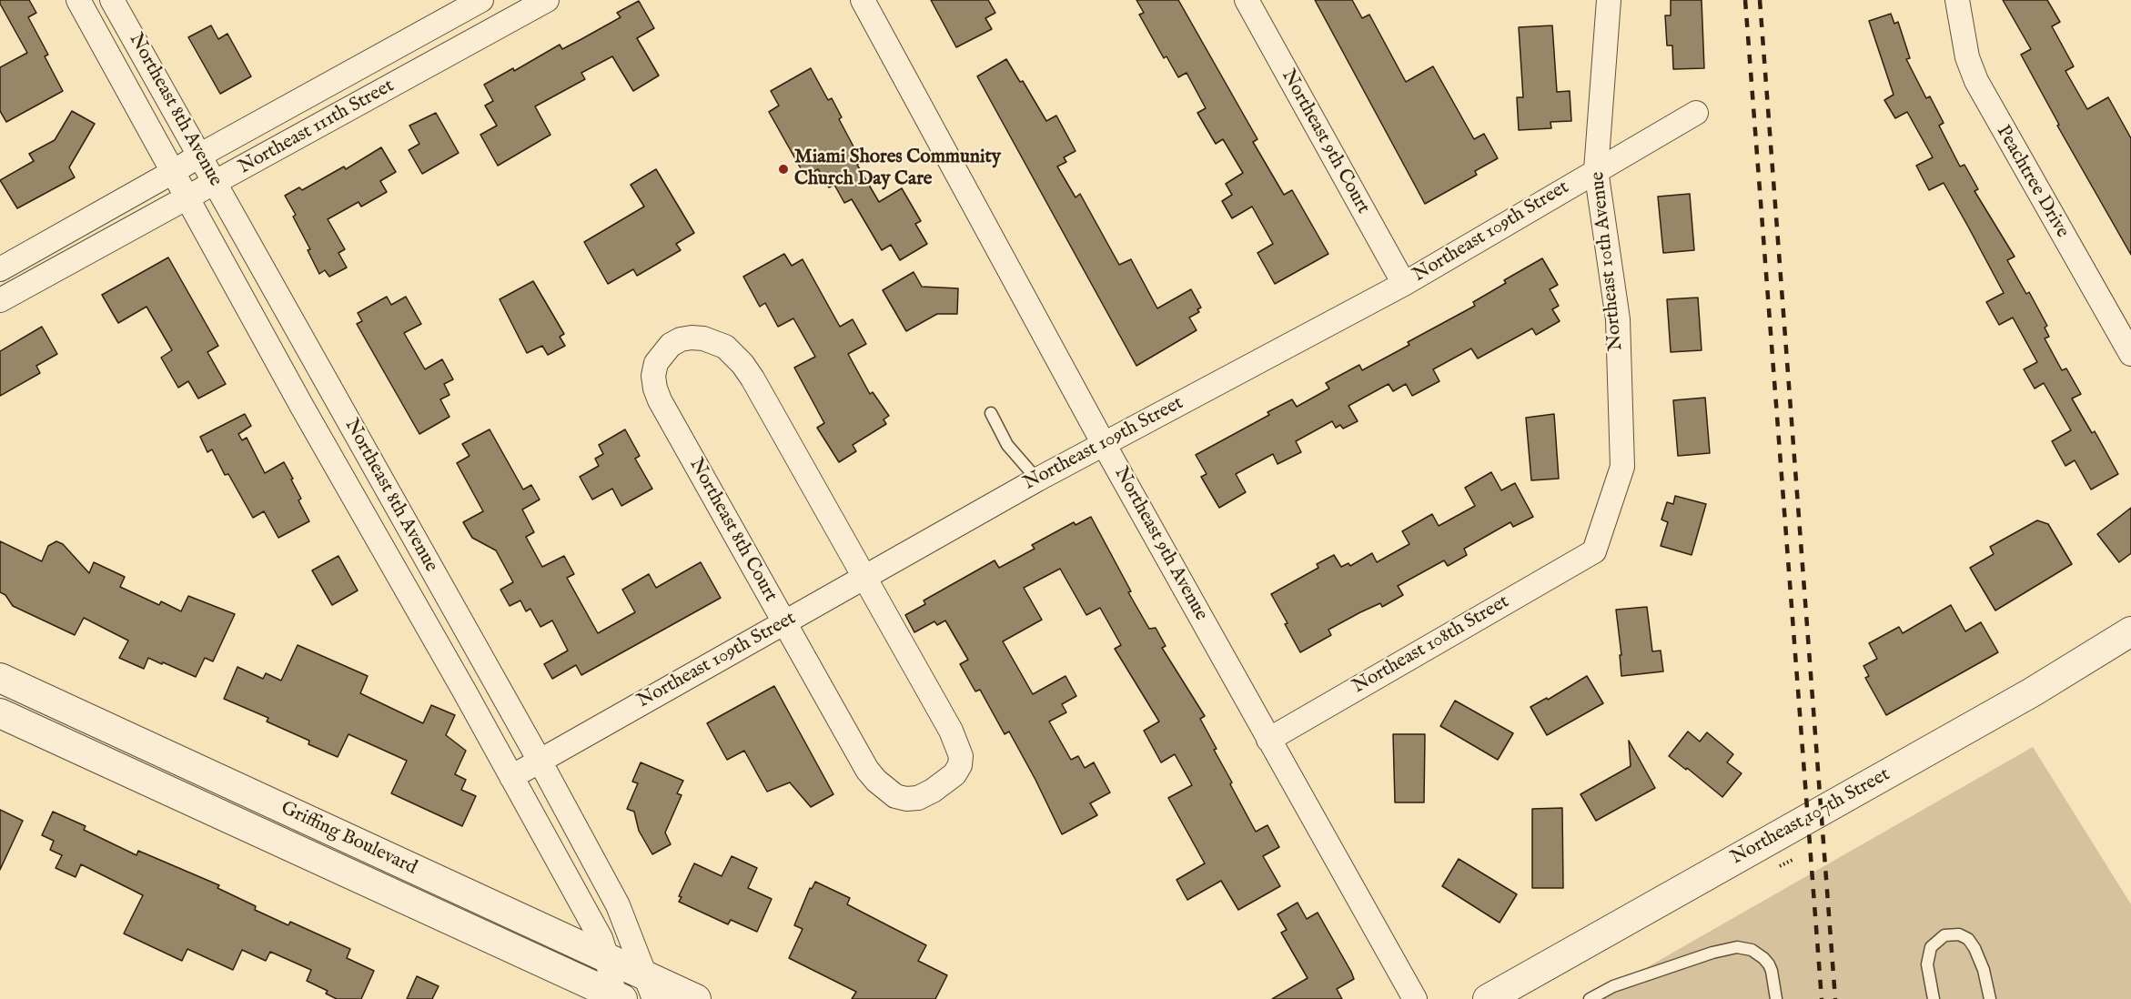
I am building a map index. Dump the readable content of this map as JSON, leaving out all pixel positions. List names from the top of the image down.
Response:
{
  "streets": {
    "street": [
      "Northeast 8th Avenue",
      "Northeast 111th Street",
      "Northeast 9th Court",
      "Peachtree Drive",
      "Northeast 109th Street",
      "Northeast 10th Avenue",
      "Northeast 8th Court",
      "Northeast 9th Avenue",
      "Northeast 108th Street",
      "Northeast 107th Street",
      "Griffing Boulevard"
    ]
  },
  "crossings": [
    ["Northeast 8th Avenue", "Northeast 111th Street"],
    ["Northeast 8th Avenue", "Northeast 109th Street"],
    ["Northeast 8th Avenue", "Griffing Boulevard"],
    ["Northeast 9th Court", "Northeast 109th Street"],
    ["Northeast 109th Street", "Northeast 10th Avenue"],
    ["Northeast 109th Street", "Northeast 8th Court"],
    ["Northeast 109th Street", "Northeast 9th Avenue"],
    ["Northeast 10th Avenue", "Northeast 108th Street"],
    ["Northeast 9th Avenue", "Northeast 108th Street"]
  ],
  "places": ["Miami Shores Community Church Day Care"]
}
